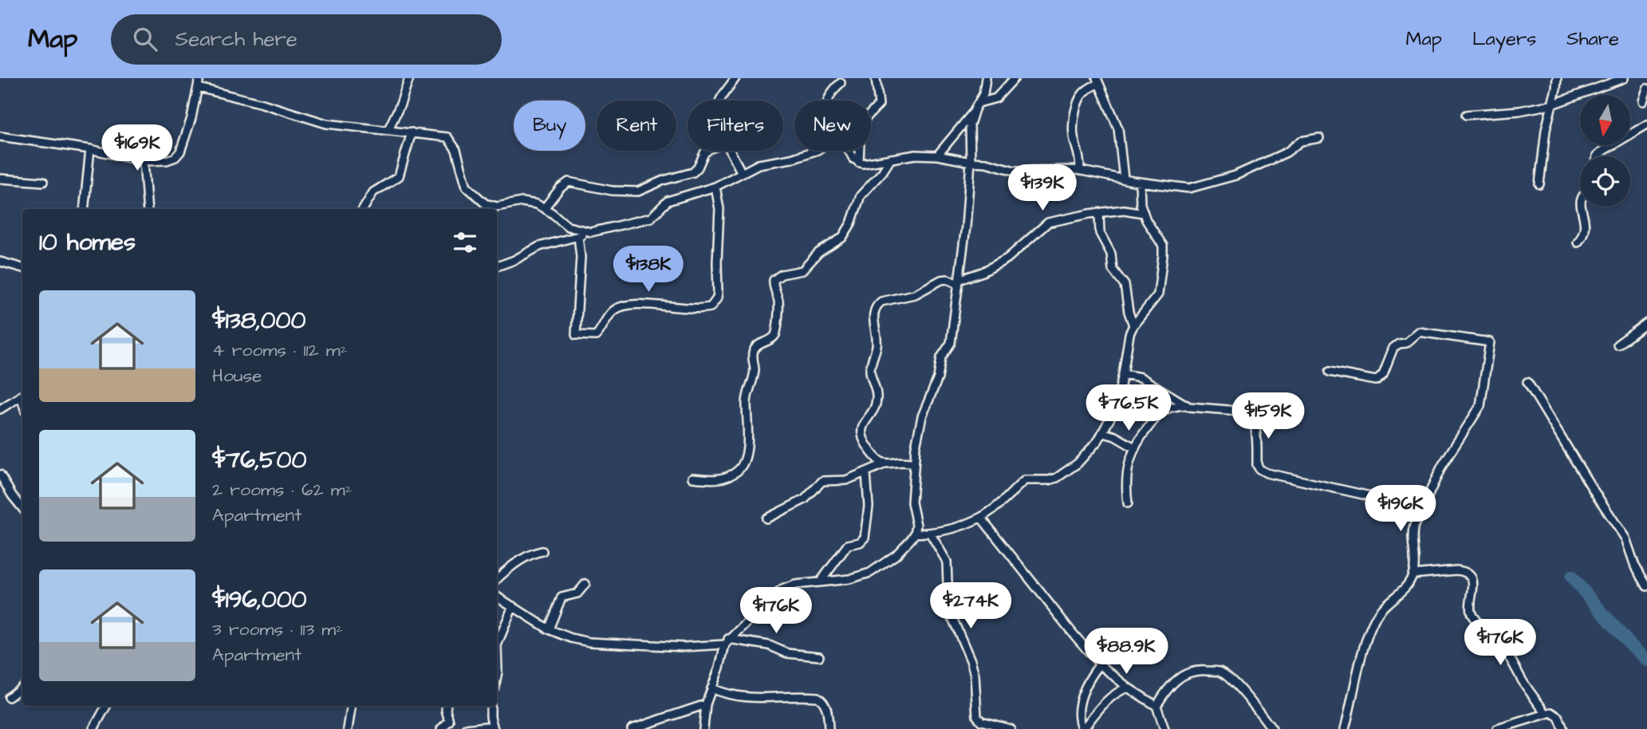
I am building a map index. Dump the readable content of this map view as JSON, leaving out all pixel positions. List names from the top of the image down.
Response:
{
  "north": "bottom",
  "page": {
    "header": "Map",
    "search": "Search here",
    "nav": ["Map", "Layers", "Share"],
    "chip": [
      "Buy",
      "Rent",
      "Filters",
      "New"
    ],
    "price": [
      "$169K",
      "$139K",
      "$138K",
      "$76.5K",
      "$159K",
      "$196K",
      "$274K",
      "$176K",
      "$176K",
      "$88.9K"
    ],
    "heading": "10 homes",
    "list": [
      {
        "name": "$138,000",
        "note": "4 rooms · 112 m² · House"
      },
      {
        "name": "$76,500",
        "note": "2 rooms · 62 m² · Apartment"
      },
      {
        "name": "$196,000",
        "note": "3 rooms · 113 m² · Apartment"
      }
    ]
  }
}
